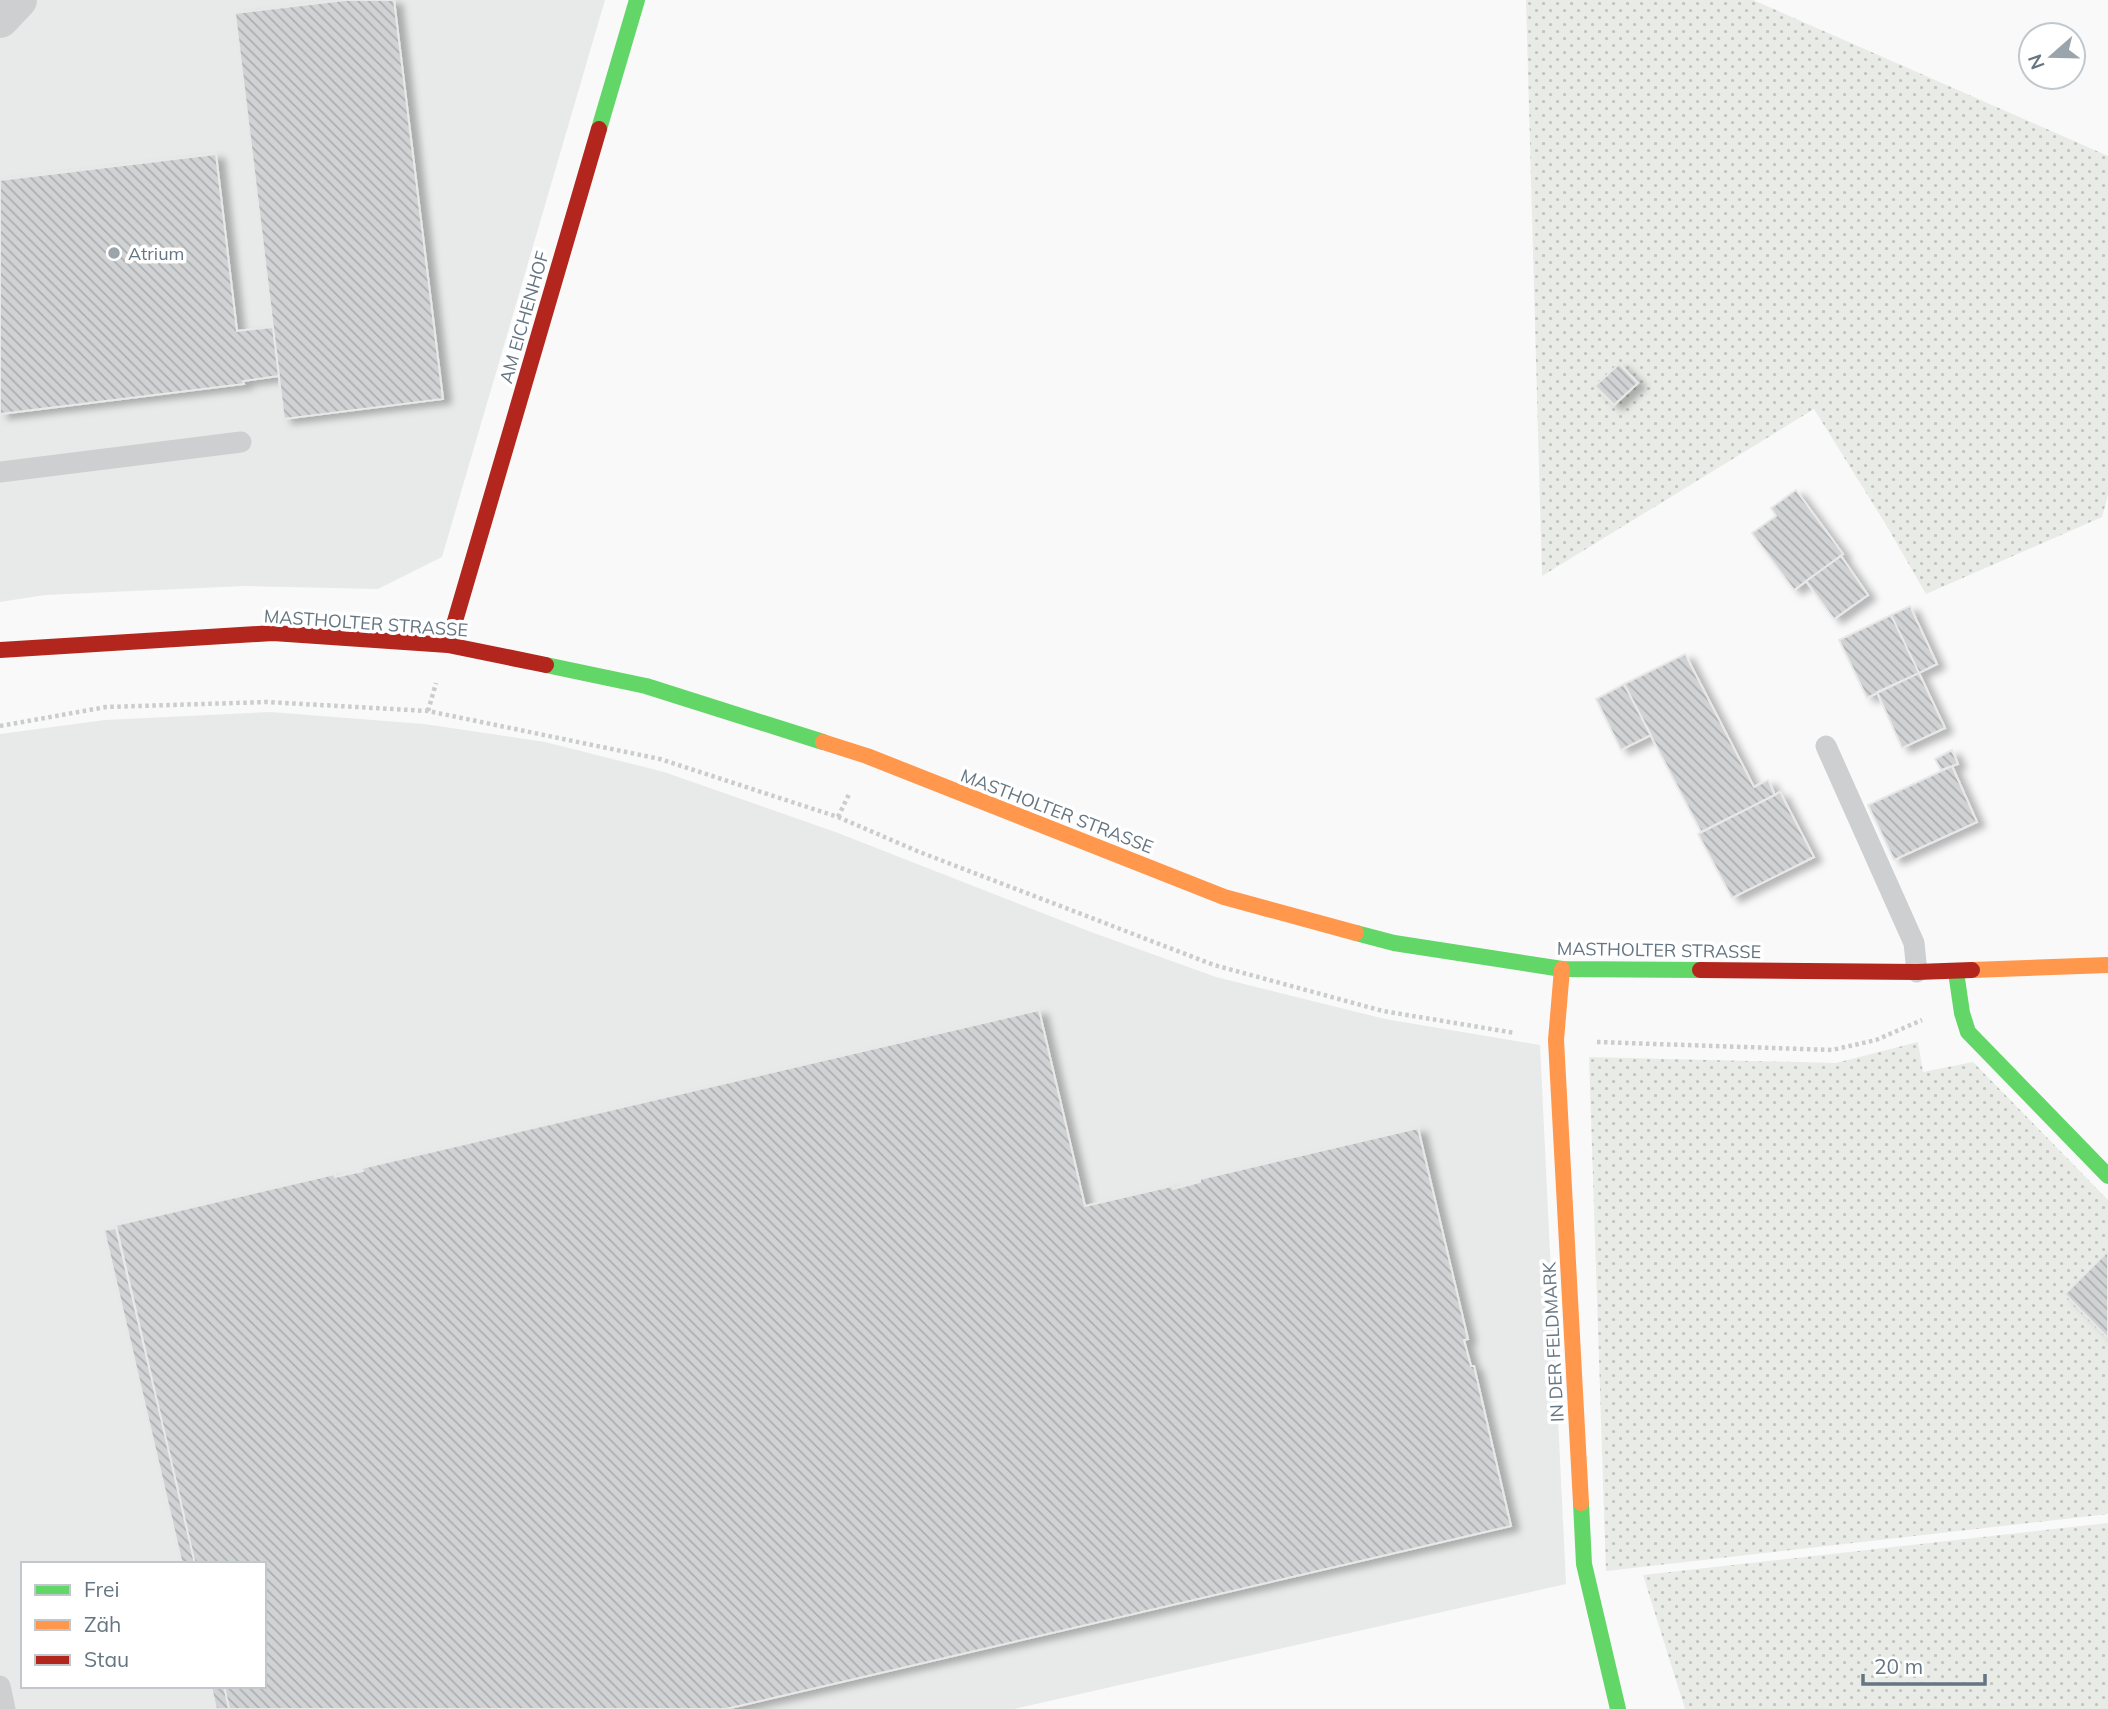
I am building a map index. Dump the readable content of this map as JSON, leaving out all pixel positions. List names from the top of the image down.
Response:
{
  "streets": {
    "main road": ["AM EICHENHOF", "MASTHOLTER STRASSE", "IN DER FELDMARK"]
  },
  "crossings": [
    ["AM EICHENHOF", "MASTHOLTER STRASSE"],
    ["MASTHOLTER STRASSE", "IN DER FELDMARK"]
  ],
  "places": ["Atrium"],
  "legend": ["Frei", "Zäh", "Stau"],
  "scale_bar": "20 m",
  "north": "left"
}
